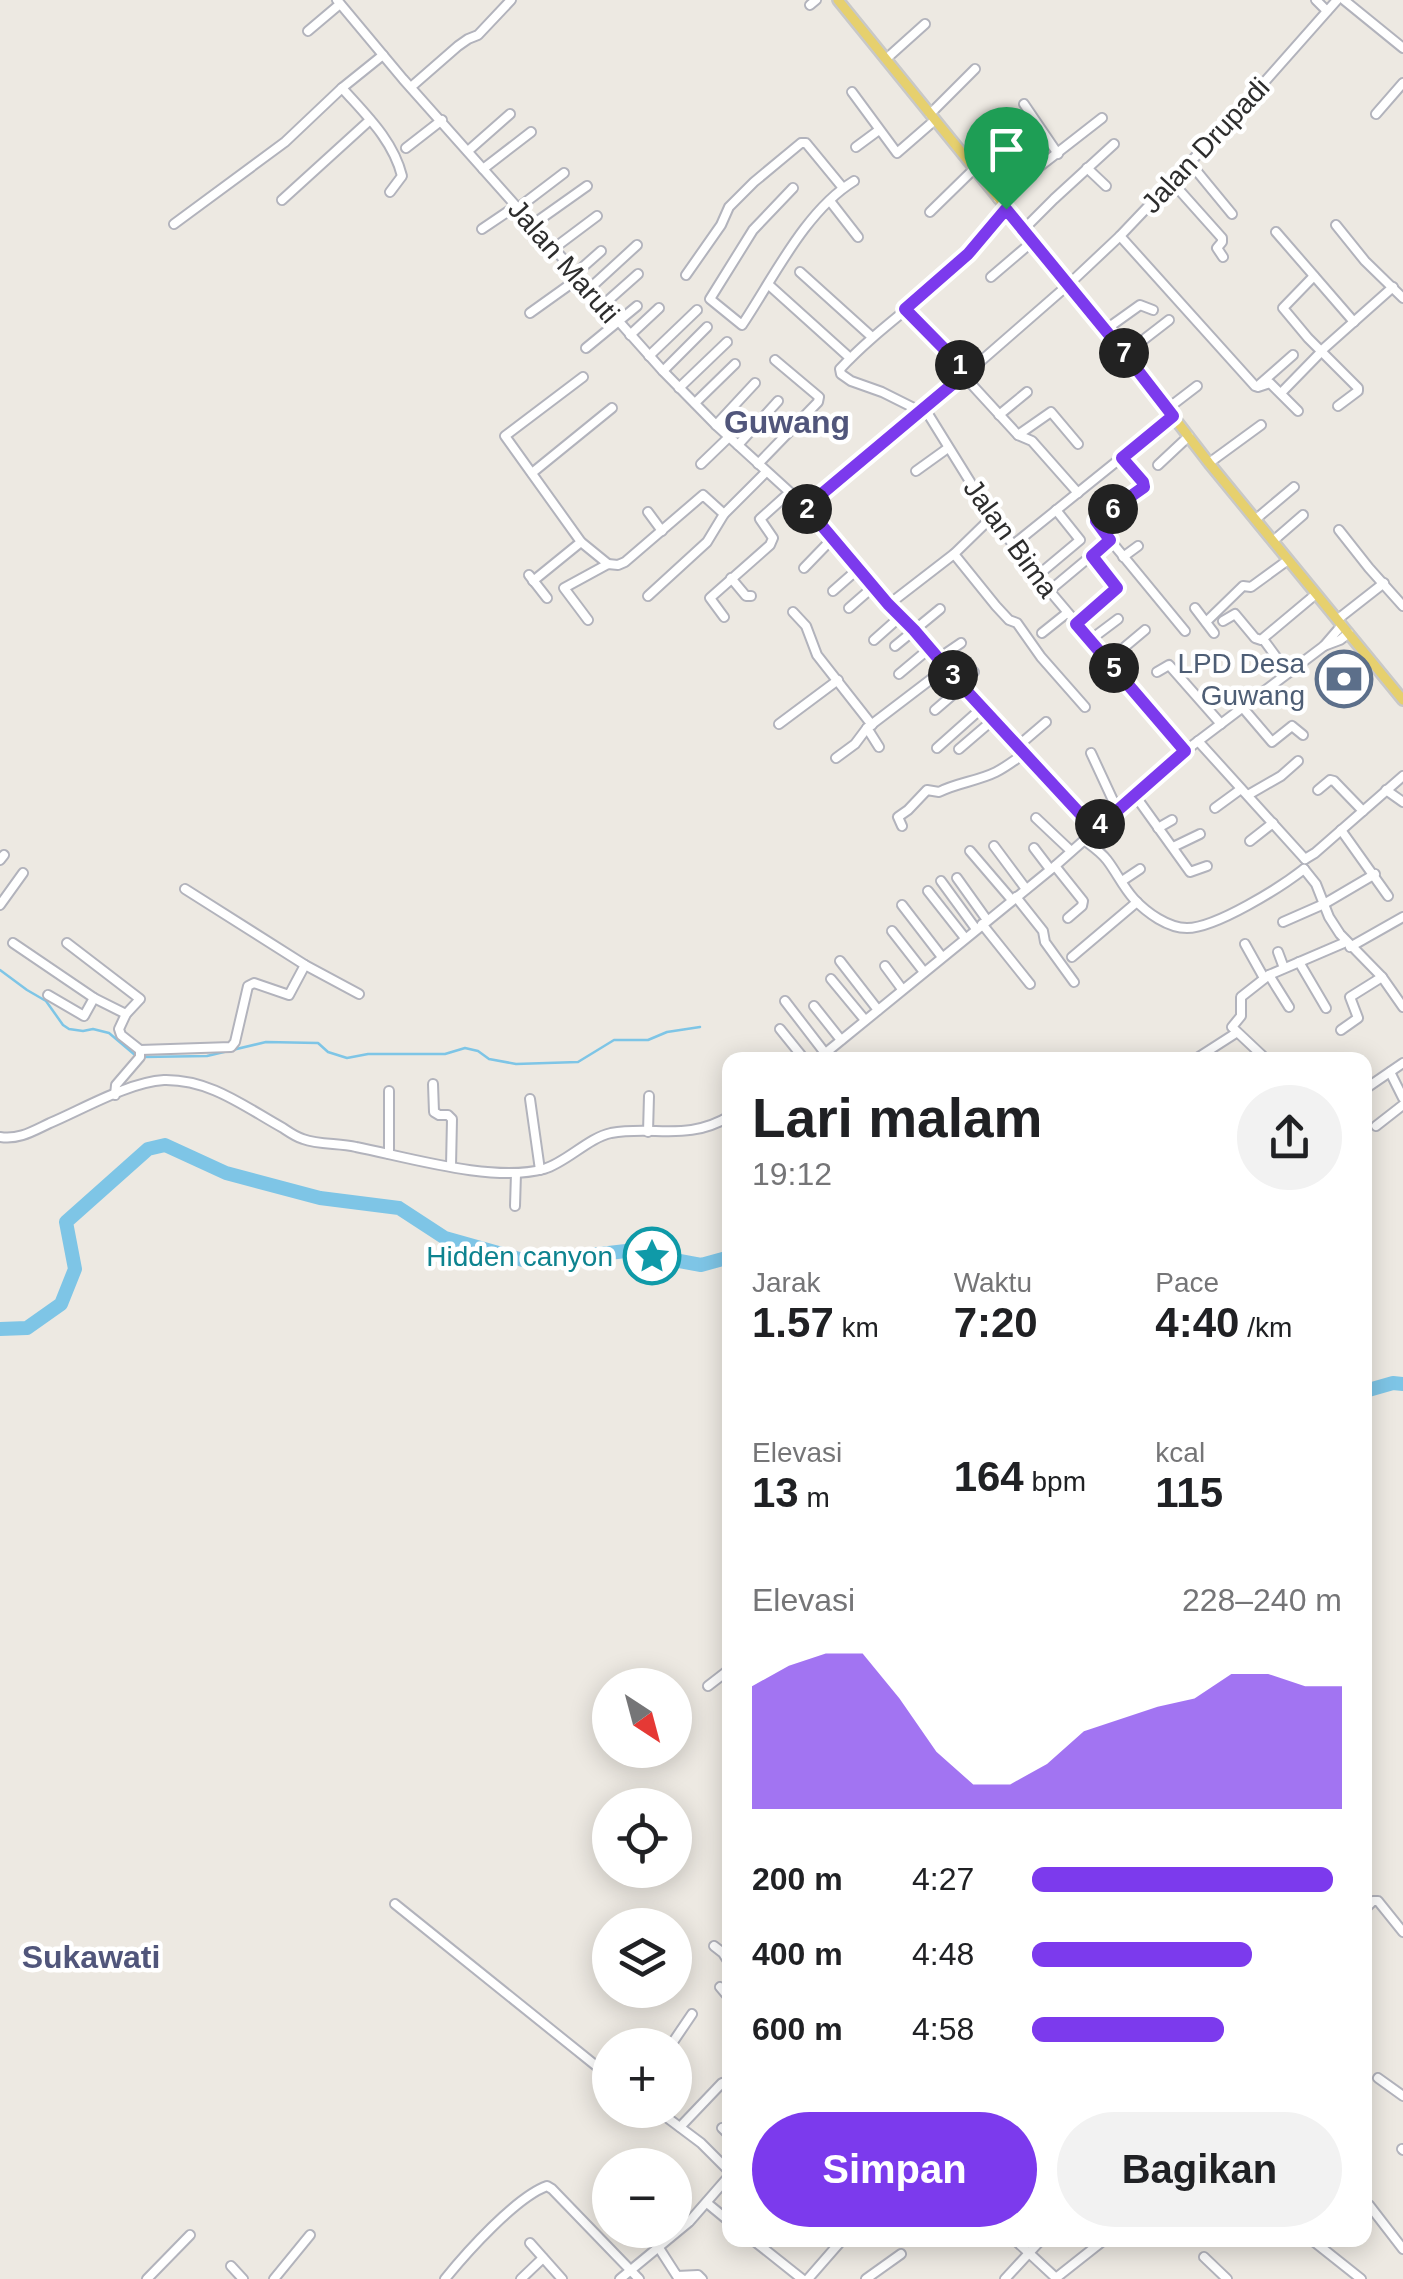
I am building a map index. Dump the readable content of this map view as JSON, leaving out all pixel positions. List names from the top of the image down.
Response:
{
  "streets": {
    "street": ["Jalan Drupadi", "Jalan Maruti", "Jalan Bima"]
  },
  "crossings": [
    ["Jalan Drupadi", "Jalan Maruti"],
    ["Jalan Drupadi", "Jalan Bima"]
  ],
  "districts": ["Guwang", "Sukawati"],
  "places": {
    "bank": ["LPD Desa Guwang"],
    "place": ["Hidden canyon"]
  },
  "north": "bottom right",
  "page": {
    "pins": [
      "7",
      "1",
      "2",
      "6",
      "5",
      "3",
      "4"
    ],
    "heading": ["Lari malam", "19:12"],
    "stats": [
      ["Jarak", "1.57 km"],
      ["Waktu", "7:20"],
      ["Pace", "4:40 /km"],
      ["Elevasi", "13 m"],
      ["164 bpm"],
      ["kcal", "115"]
    ],
    "chart": ["Elevasi", "228–240 m"],
    "map_buttons": ["+", "−"],
    "list": [
      {
        "name": "200 m",
        "note": "4:27"
      },
      {
        "name": "400 m",
        "note": "4:48"
      },
      {
        "name": "600 m",
        "note": "4:58"
      }
    ],
    "buttons": ["Simpan", "Bagikan"]
  }
}
